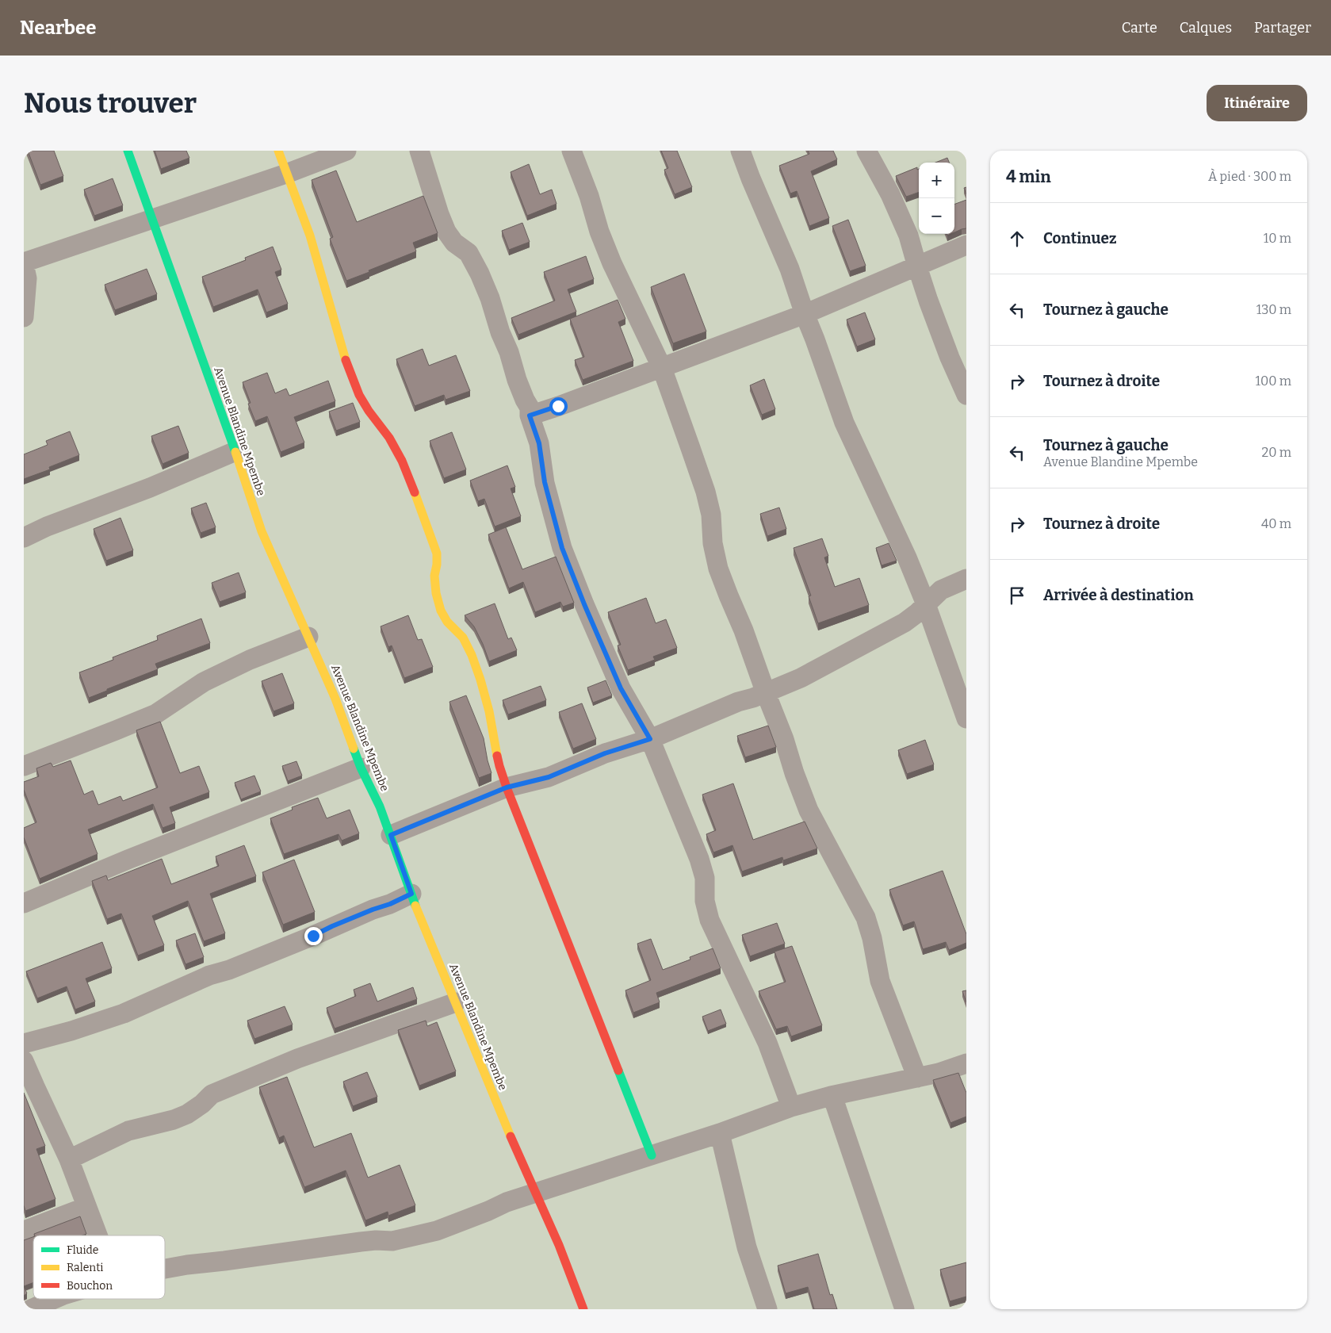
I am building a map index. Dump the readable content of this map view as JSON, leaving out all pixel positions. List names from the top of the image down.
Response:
{
  "streets": {
    "street": ["Avenue Blandine Mpembe"]
  },
  "legend": ["Fluide", "Ralenti", "Bouchon"],
  "page": {
    "header": "Nearbee",
    "nav": ["Carte", "Calques", "Partager"],
    "buttons": "Itinéraire",
    "title": "Nous trouver",
    "heading": ["4 min", "À pied · 300 m"],
    "map_buttons": ["+", "−"],
    "list": [
      ["Continuez", "10 m"],
      ["Tournez à gauche", "130 m"],
      ["Tournez à droite", "100 m"],
      ["Tournez à gauche", "Avenue Blandine Mpembe", "20 m"],
      ["Tournez à droite", "40 m"],
      "Arrivée à destination"
    ]
  }
}
